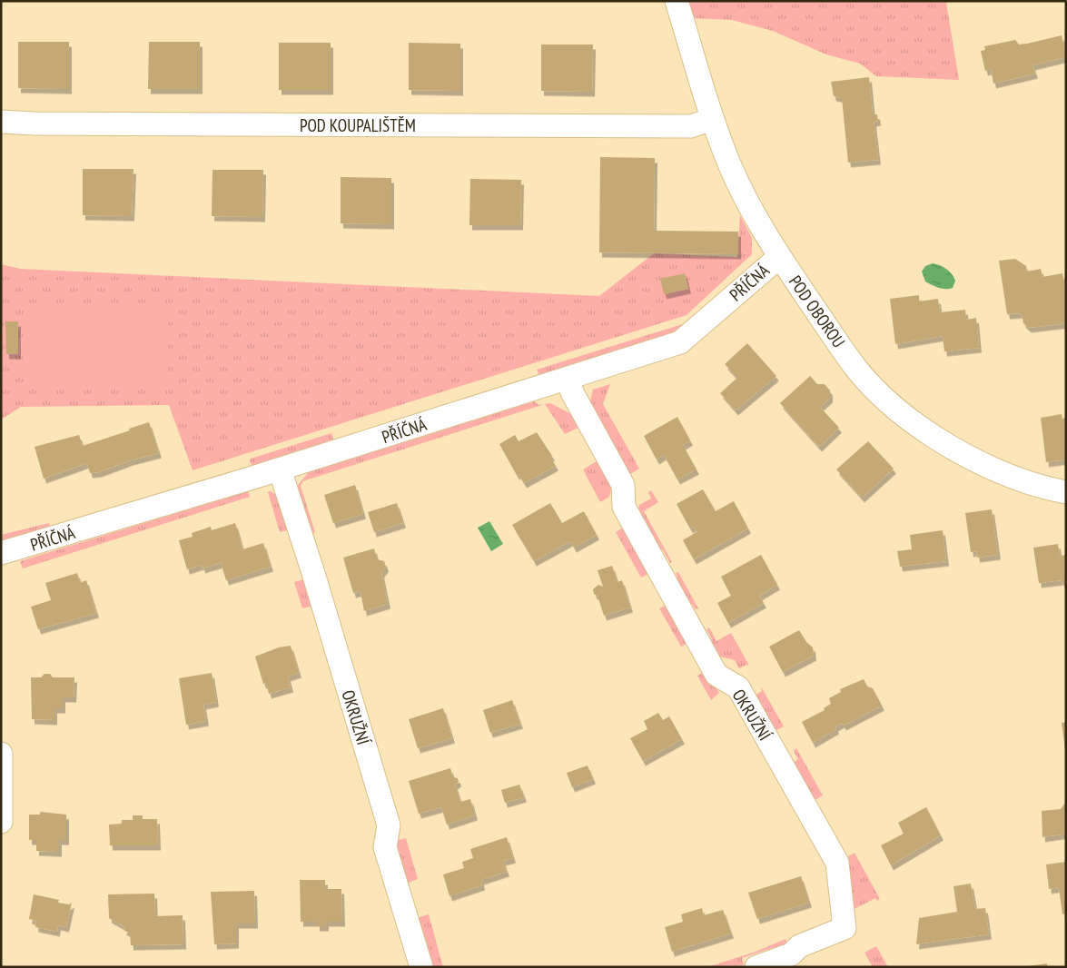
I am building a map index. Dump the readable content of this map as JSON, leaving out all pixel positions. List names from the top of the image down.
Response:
{
  "streets": {
    "street": [
      "POD KOUPALIŠTĚM",
      "PŘÍČNÁ",
      "POD OBOROU",
      "OKRUŽNÍ"
    ]
  },
  "crossings": [
    ["POD KOUPALIŠTĚM", "POD OBOROU"],
    ["PŘÍČNÁ", "POD OBOROU"],
    ["PŘÍČNÁ", "OKRUŽNÍ"]
  ]
}
